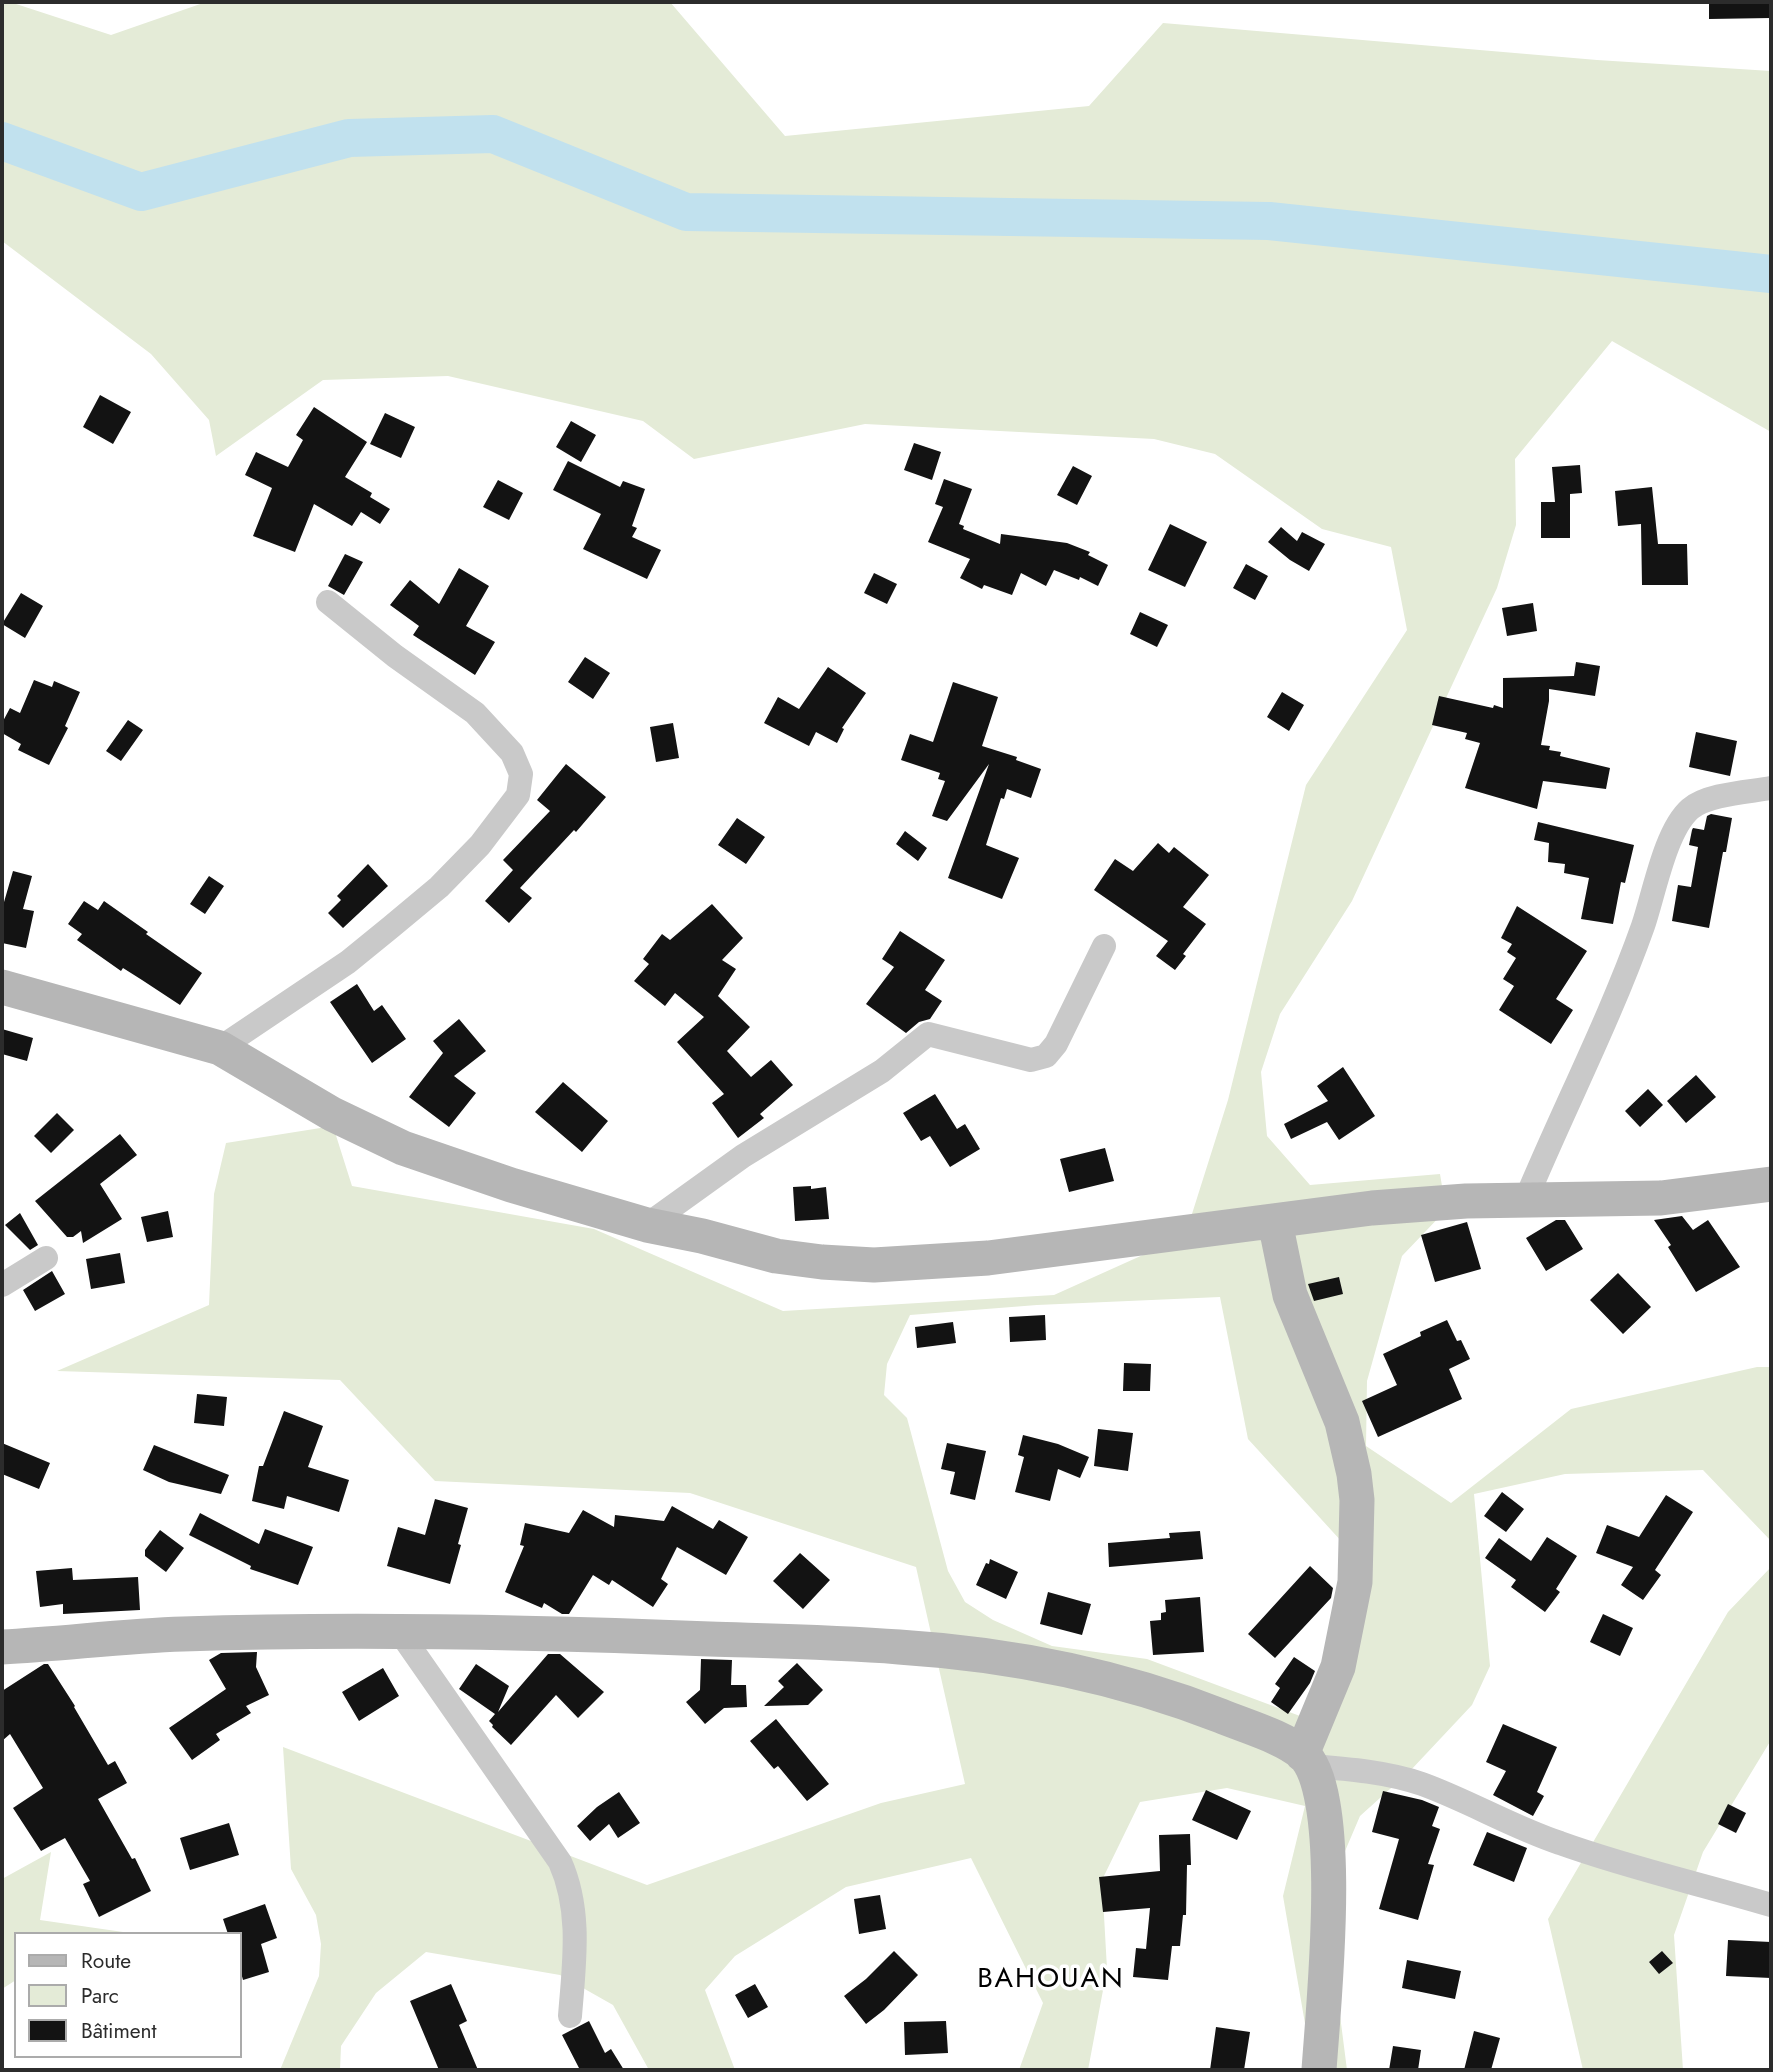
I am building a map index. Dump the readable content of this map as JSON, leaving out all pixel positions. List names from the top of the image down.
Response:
{
  "districts": ["BAHOUAN"],
  "legend": ["Route", "Parc", "Bâtiment"]
}
